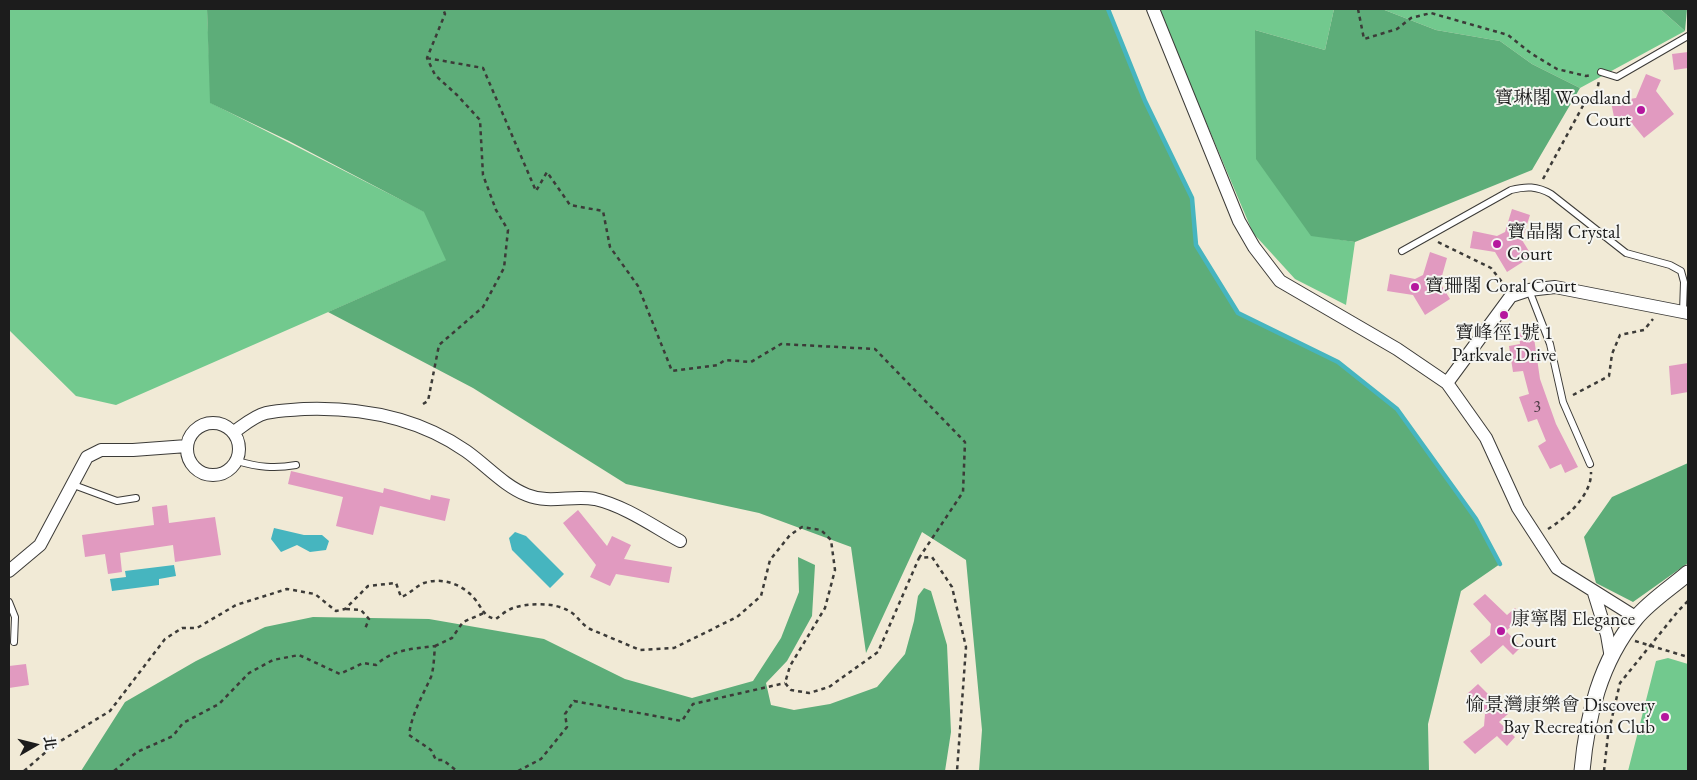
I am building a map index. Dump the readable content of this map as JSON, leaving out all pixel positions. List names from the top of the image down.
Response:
{
  "places": [
    "寶琳閣 Woodland Court",
    "寶晶閣 Crystal Court",
    "寶珊閣 Coral Court",
    "寶峰徑1號 1 Parkvale Drive",
    "康寧閣 Elegance Court",
    "愉景灣康樂會 Discovery Bay Recreation Club"
  ],
  "house_numbers": ["3"],
  "north": "right"
}
